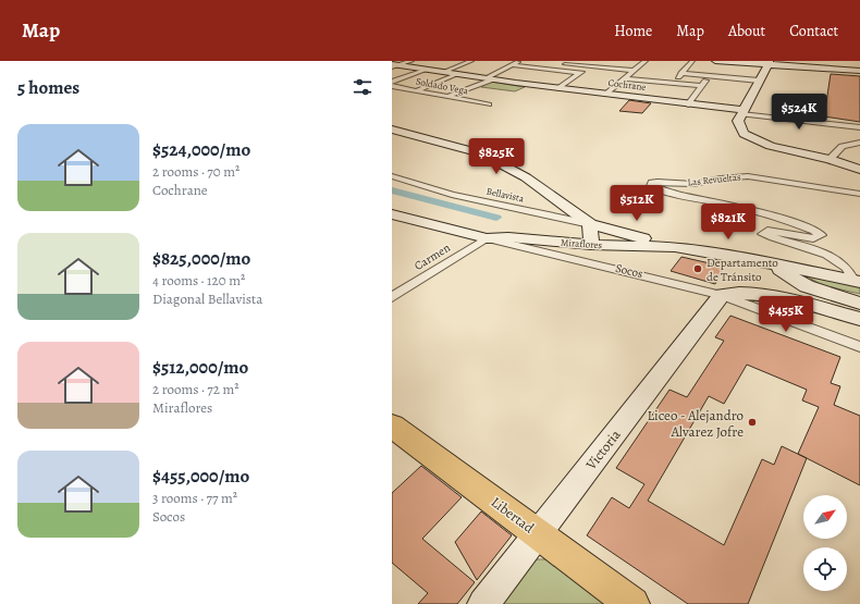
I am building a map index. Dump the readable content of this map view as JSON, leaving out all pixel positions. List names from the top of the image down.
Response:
{
  "streets": {
    "main road": ["Libertad"],
    "street": [
      "Cochrane",
      "Soldado Vega",
      "Las Revueltas",
      "Bellavista",
      "Miraflores",
      "Carmen",
      "Socos",
      "Victoria"
    ]
  },
  "crossings": [
    ["Las Revueltas", "Miraflores"],
    ["Bellavista", "Miraflores"],
    ["Miraflores", "Carmen"],
    ["Miraflores", "Socos"],
    ["Carmen", "Socos"],
    ["Socos", "Victoria"],
    ["Victoria", "Libertad"]
  ],
  "places": ["Departamento de Tránsito", "Liceo - Alejandro Alvarez Jofre"],
  "north": "top right",
  "page": {
    "header": "Map",
    "nav": [
      "Home",
      "Map",
      "About",
      "Contact"
    ],
    "heading": "5 homes",
    "price": [
      "$524K",
      "$825K",
      "$512K",
      "$821K",
      "$455K"
    ],
    "list": [
      {
        "name": "$524,000/mo",
        "note": "2 rooms · 70 m² · Cochrane"
      },
      {
        "name": "$825,000/mo",
        "note": "4 rooms · 120 m² · Diagonal Bellavista"
      },
      {
        "name": "$512,000/mo",
        "note": "2 rooms · 72 m² · Miraflores"
      },
      {
        "name": "$455,000/mo",
        "note": "3 rooms · 77 m² · Socos"
      }
    ]
  }
}
